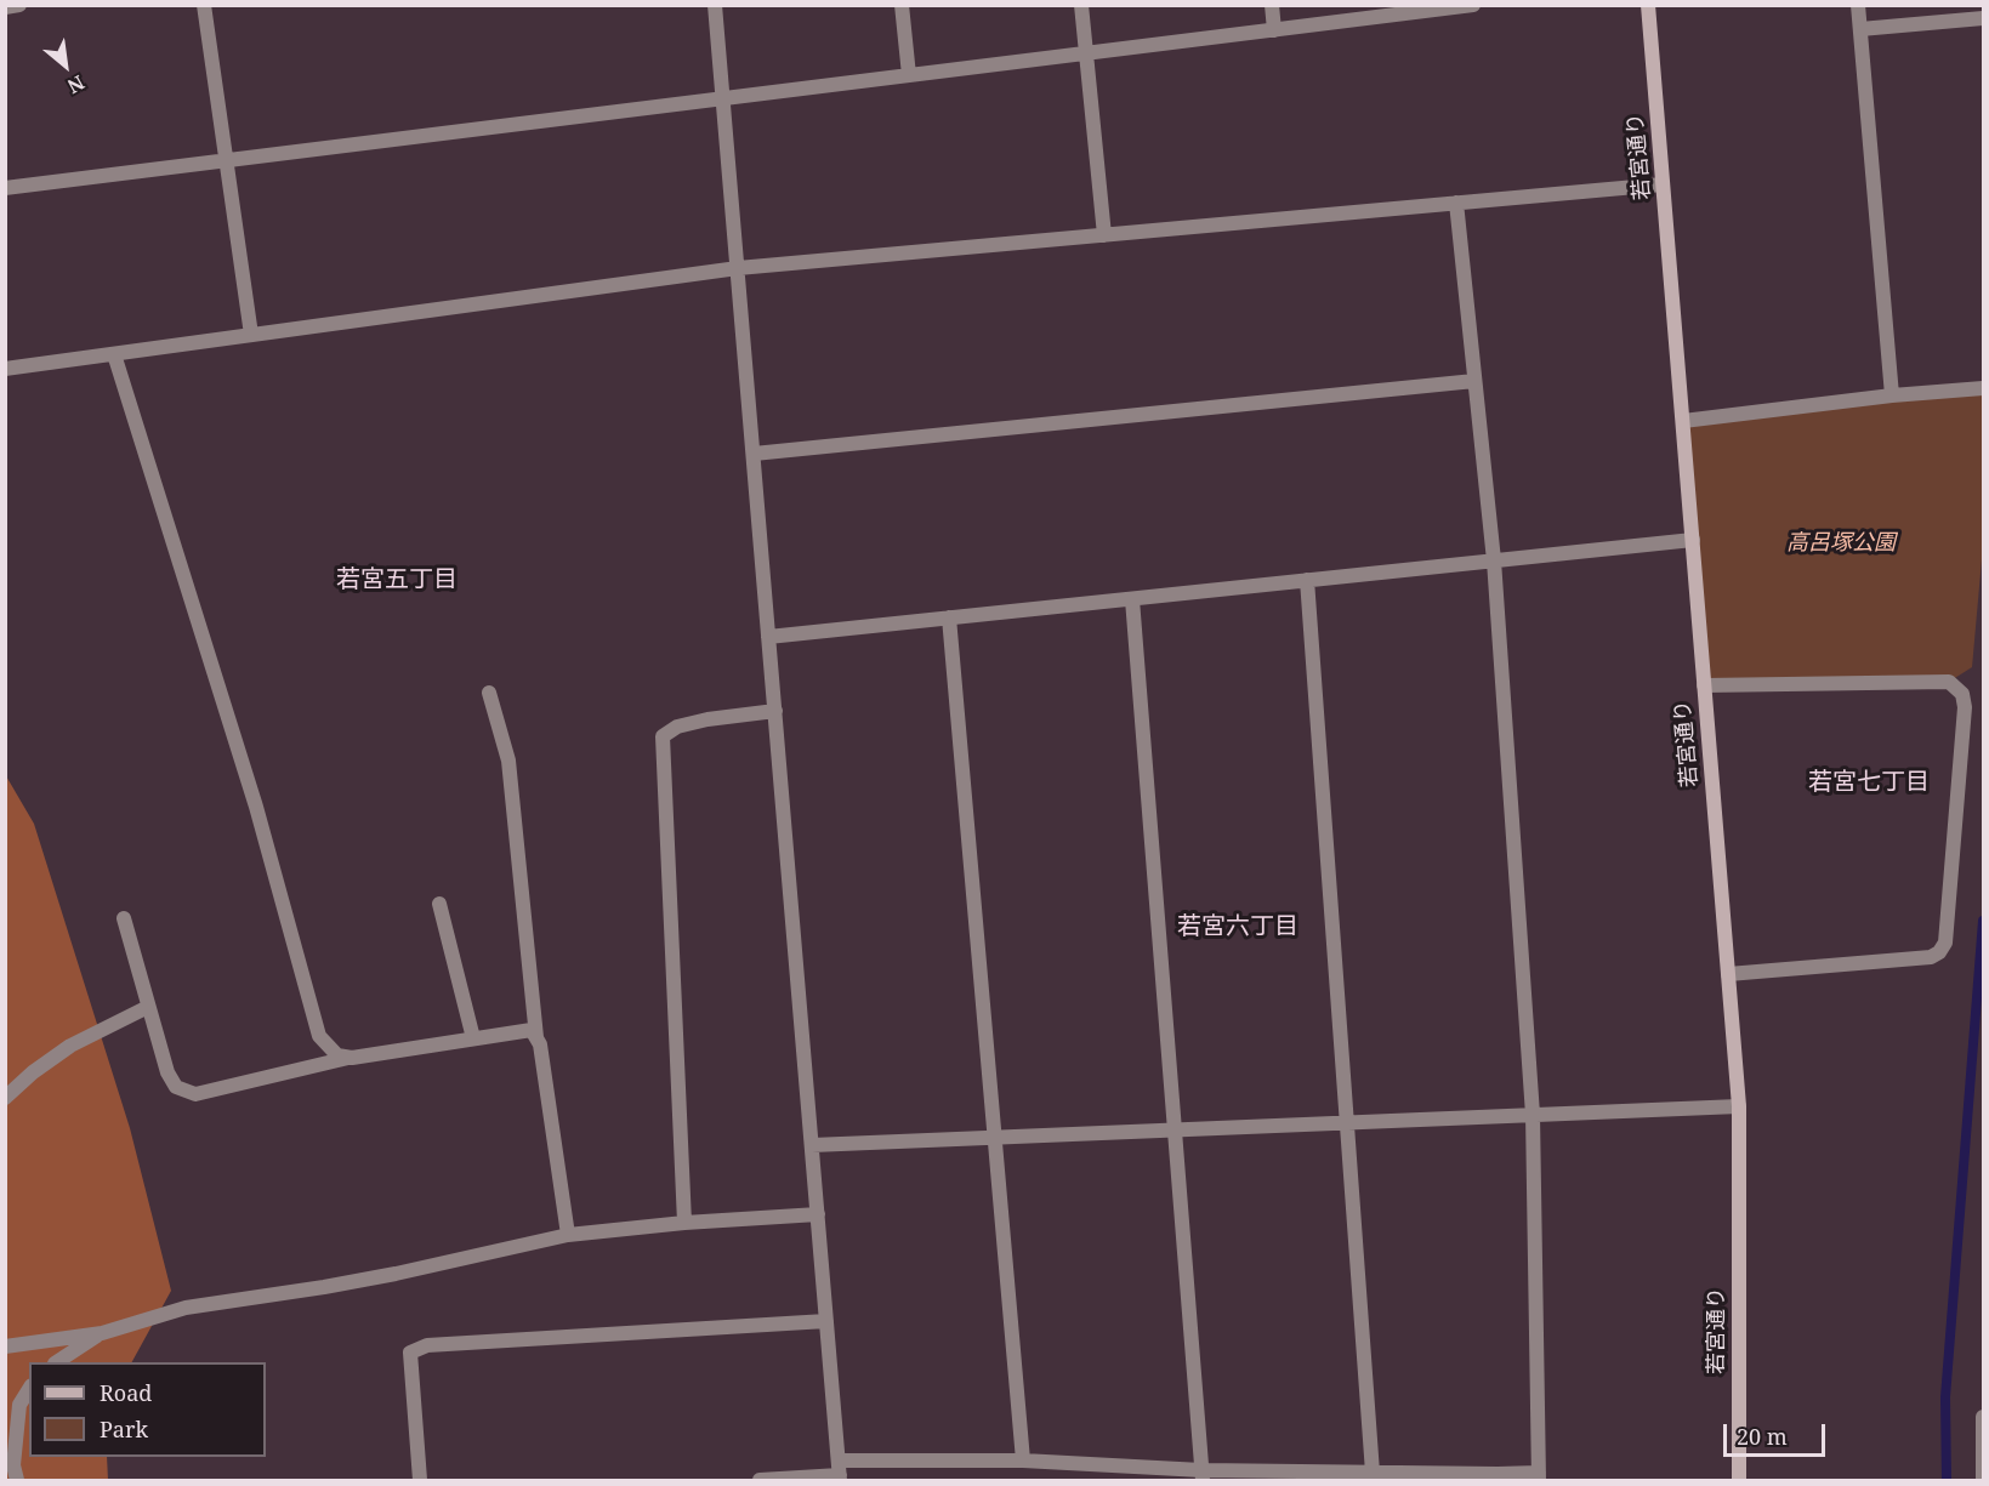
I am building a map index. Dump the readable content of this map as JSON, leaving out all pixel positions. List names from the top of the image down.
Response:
{
  "streets": {
    "street": ["若宮通り"]
  },
  "districts": ["若宮五丁目", "若宮七丁目", "若宮六丁目"],
  "parks": ["高呂塚公園"],
  "legend": ["Road", "Park"],
  "scale_bar": "20 m",
  "north": "bottom right"
}
